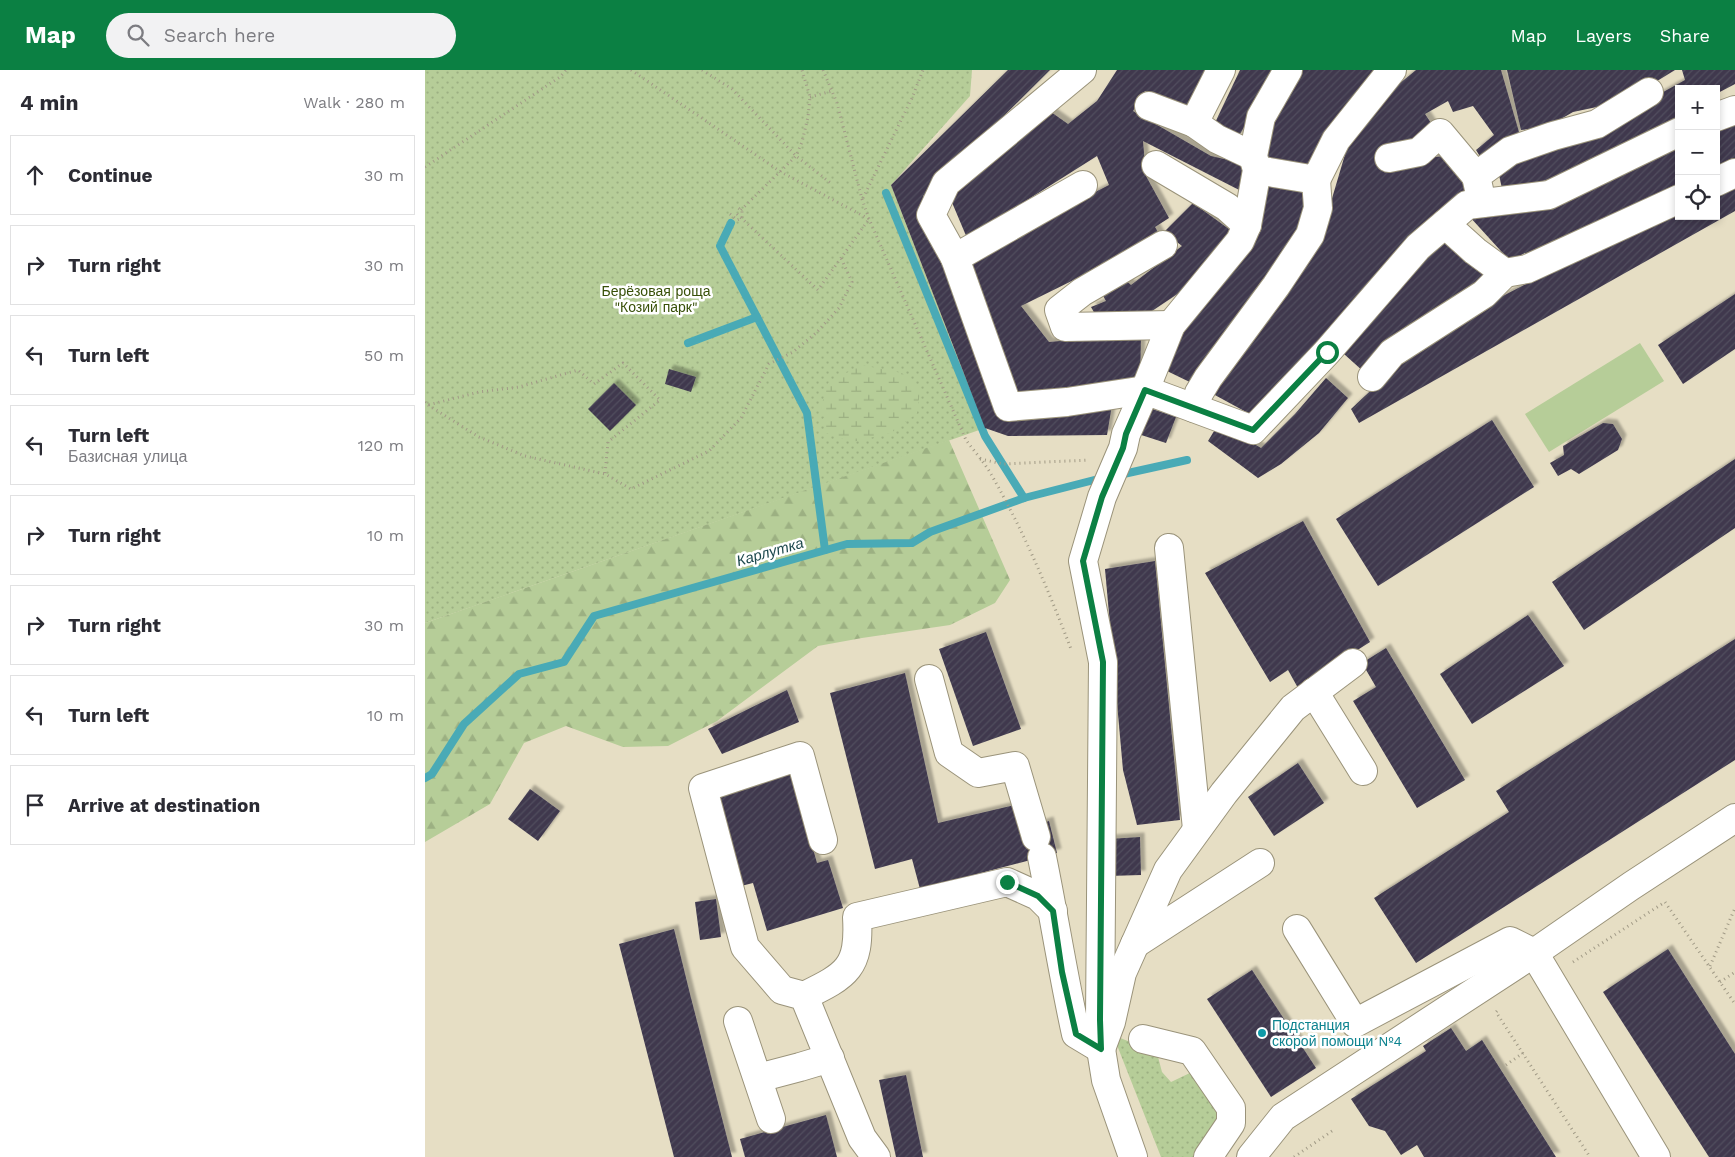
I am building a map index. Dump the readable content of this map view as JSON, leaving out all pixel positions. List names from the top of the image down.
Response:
{
  "water": ["Карлутка"],
  "parks": ["Берёзовая роща \"Козий парк\""],
  "places": ["Подстанция скорой помощи №4"],
  "page": {
    "header": "Map",
    "search": "Search here",
    "nav": ["Map", "Layers", "Share"],
    "heading": ["4 min", "Walk · 280 m"],
    "map_buttons": ["+", "−"],
    "list": [
      ["Continue", "30 m"],
      ["Turn right", "30 m"],
      ["Turn left", "50 m"],
      ["Turn left", "Базисная улица", "120 m"],
      ["Turn right", "10 m"],
      ["Turn right", "30 m"],
      ["Turn left", "10 m"],
      "Arrive at destination"
    ]
  }
}
